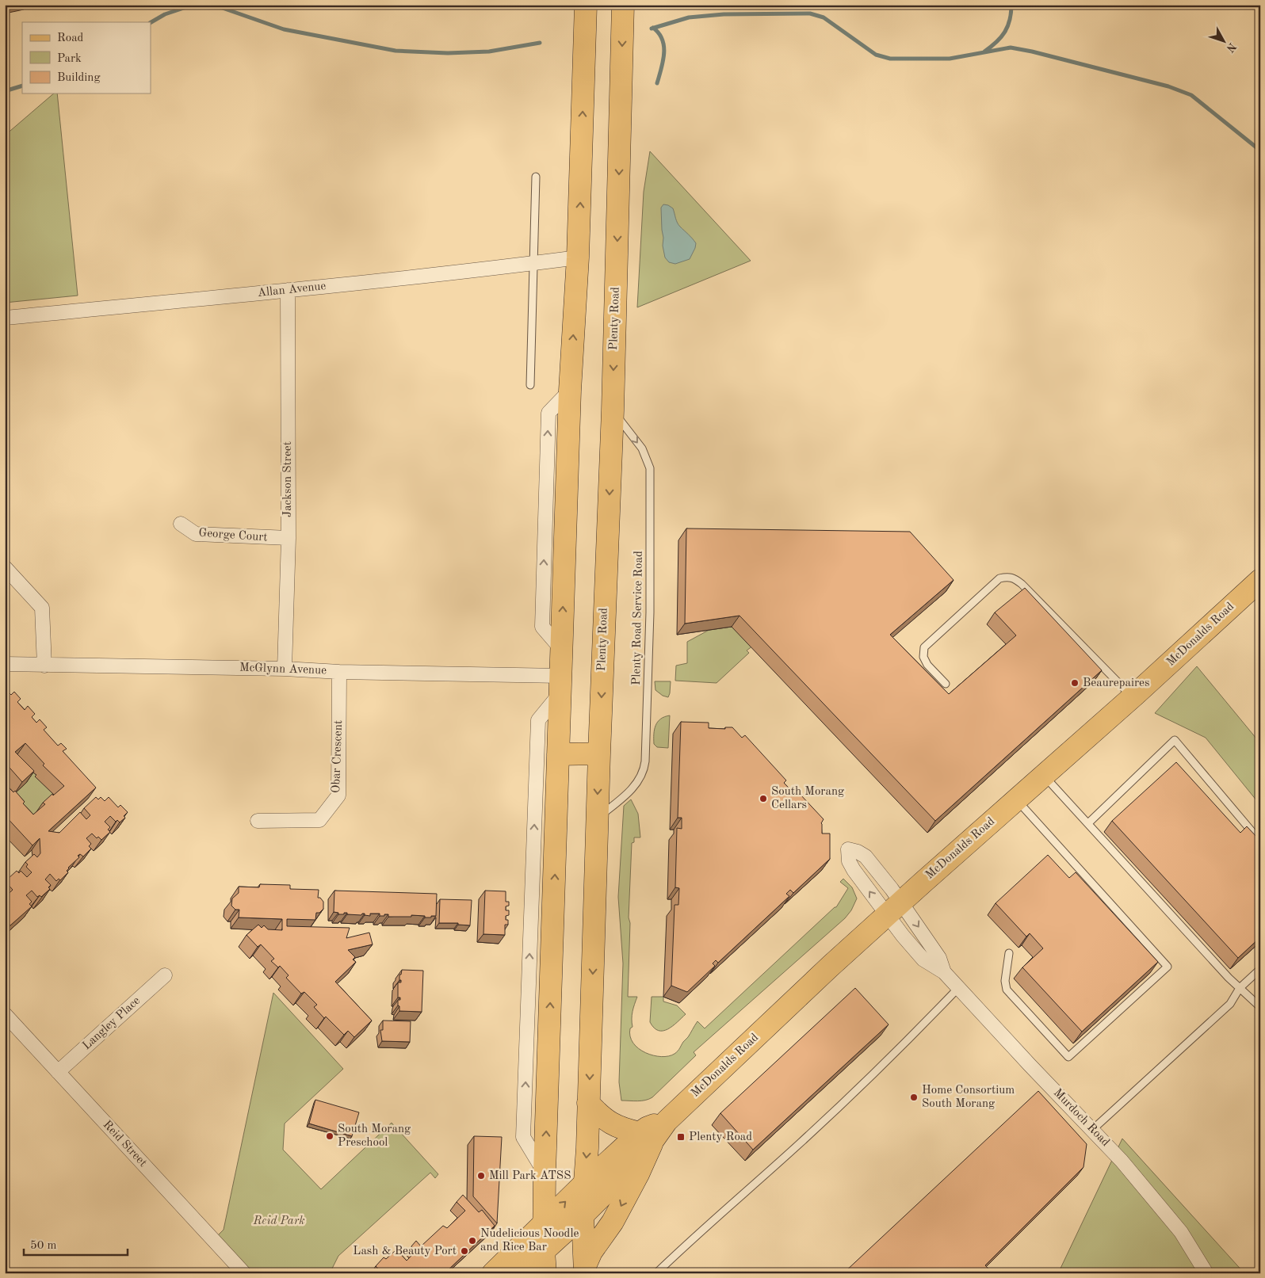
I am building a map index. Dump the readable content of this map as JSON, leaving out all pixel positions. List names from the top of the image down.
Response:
{
  "streets": {
    "main road": ["Plenty Road", "McDonalds Road"],
    "street": [
      "Allan Avenue",
      "Jackson Street",
      "George Court",
      "McGlynn Avenue",
      "Obar Crescent",
      "Langley Place",
      "Murdoch Road",
      "Reid Street"
    ],
    "lane": ["Plenty Road Service Road"]
  },
  "crossings": [
    ["Allan Avenue", "Jackson Street"],
    ["Plenty Road", "Plenty Road Service Road"],
    ["Plenty Road", "McDonalds Road"],
    ["Jackson Street", "George Court"],
    ["Jackson Street", "McGlynn Avenue"],
    ["McDonalds Road", "Murdoch Road"],
    ["McGlynn Avenue", "Obar Crescent"],
    ["Langley Place", "Reid Street"]
  ],
  "one_way": ["Plenty Road Service Road"],
  "parks": ["Reid Park"],
  "places": {
    "other": [
      "Beaurepaires",
      "South Morang Cellars",
      "Home Consortium South Morang",
      "South Morang Preschool",
      "Mill Park ATSS",
      "Nudelicious Noodle and Rice Bar",
      "Lash & Beauty Port"
    ],
    "transit": ["Plenty Road"]
  },
  "legend": ["Road", "Park", "Building"],
  "scale_bar": "50 m",
  "north": "bottom right"
}
